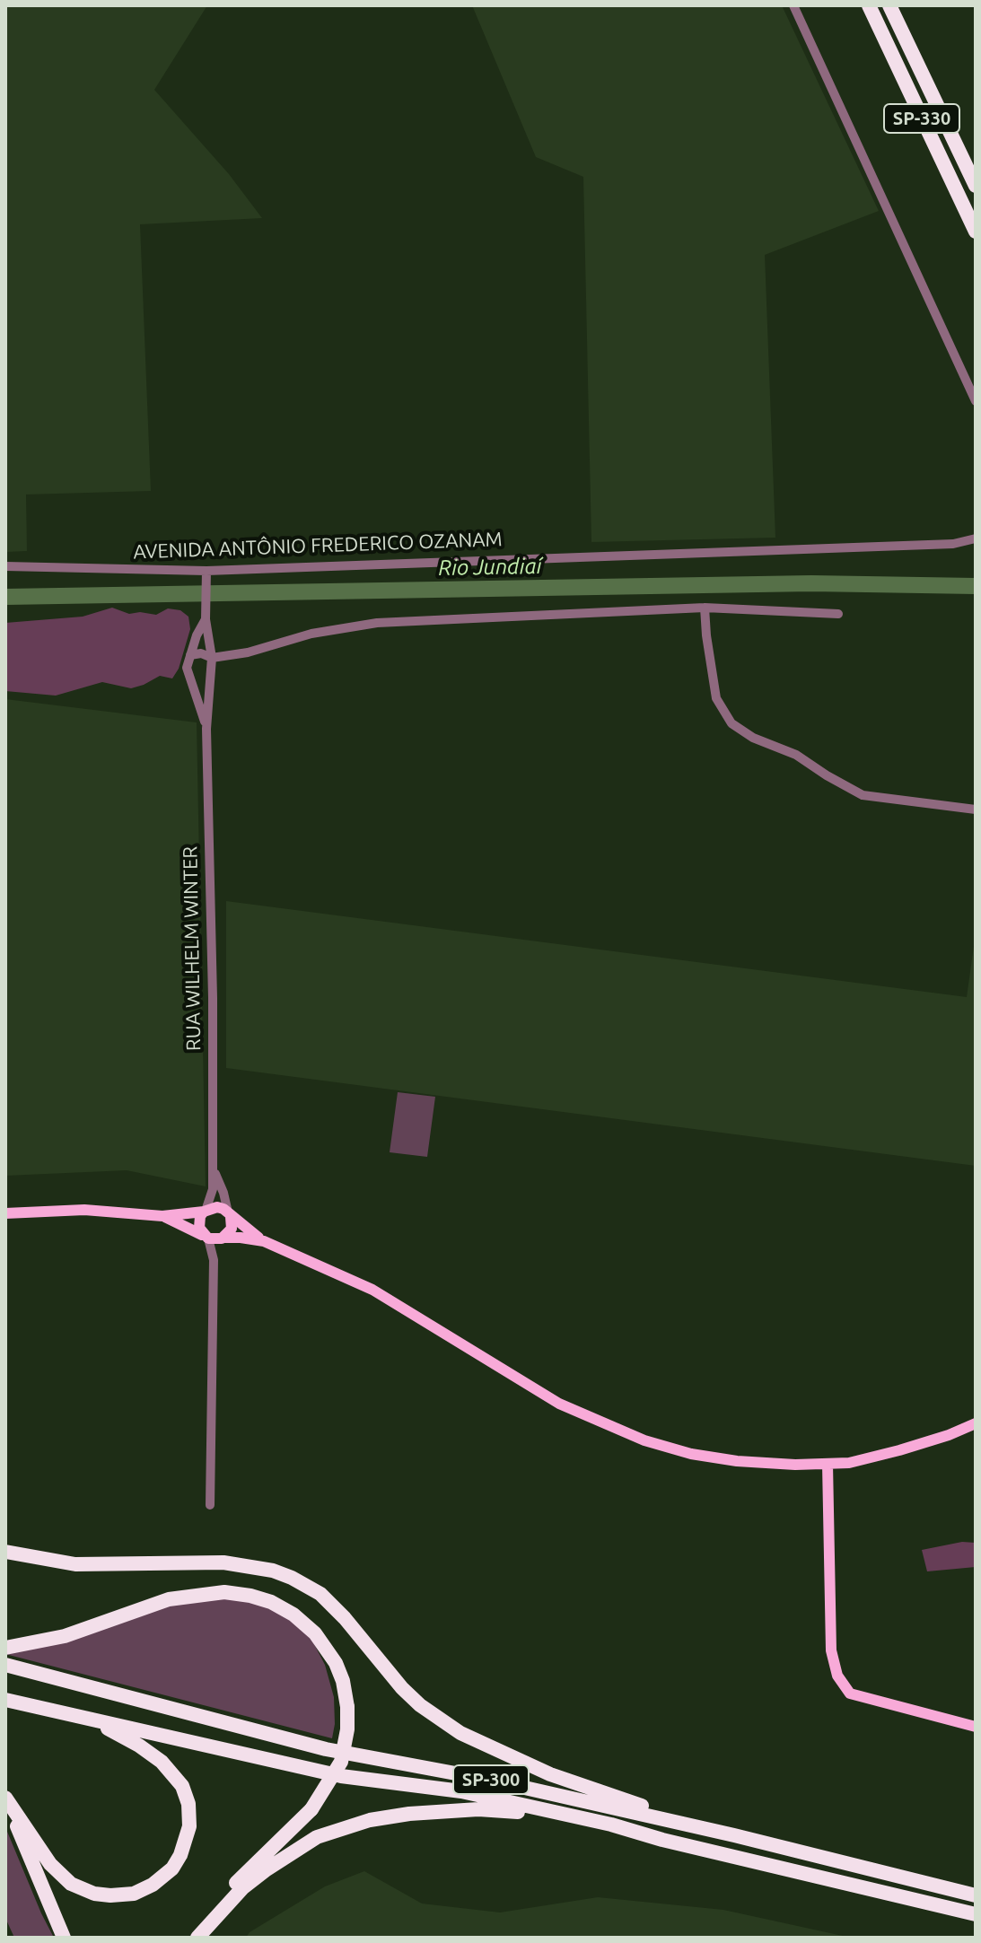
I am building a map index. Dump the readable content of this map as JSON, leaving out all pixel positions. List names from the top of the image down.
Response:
{
  "streets": {
    "highway": ["SP-330", "SP-300"],
    "street": ["AVENIDA ANTÔNIO FREDERICO OZANAM", "RUA WILHELM WINTER"]
  },
  "water": ["Rio Jundiaí"]
}
